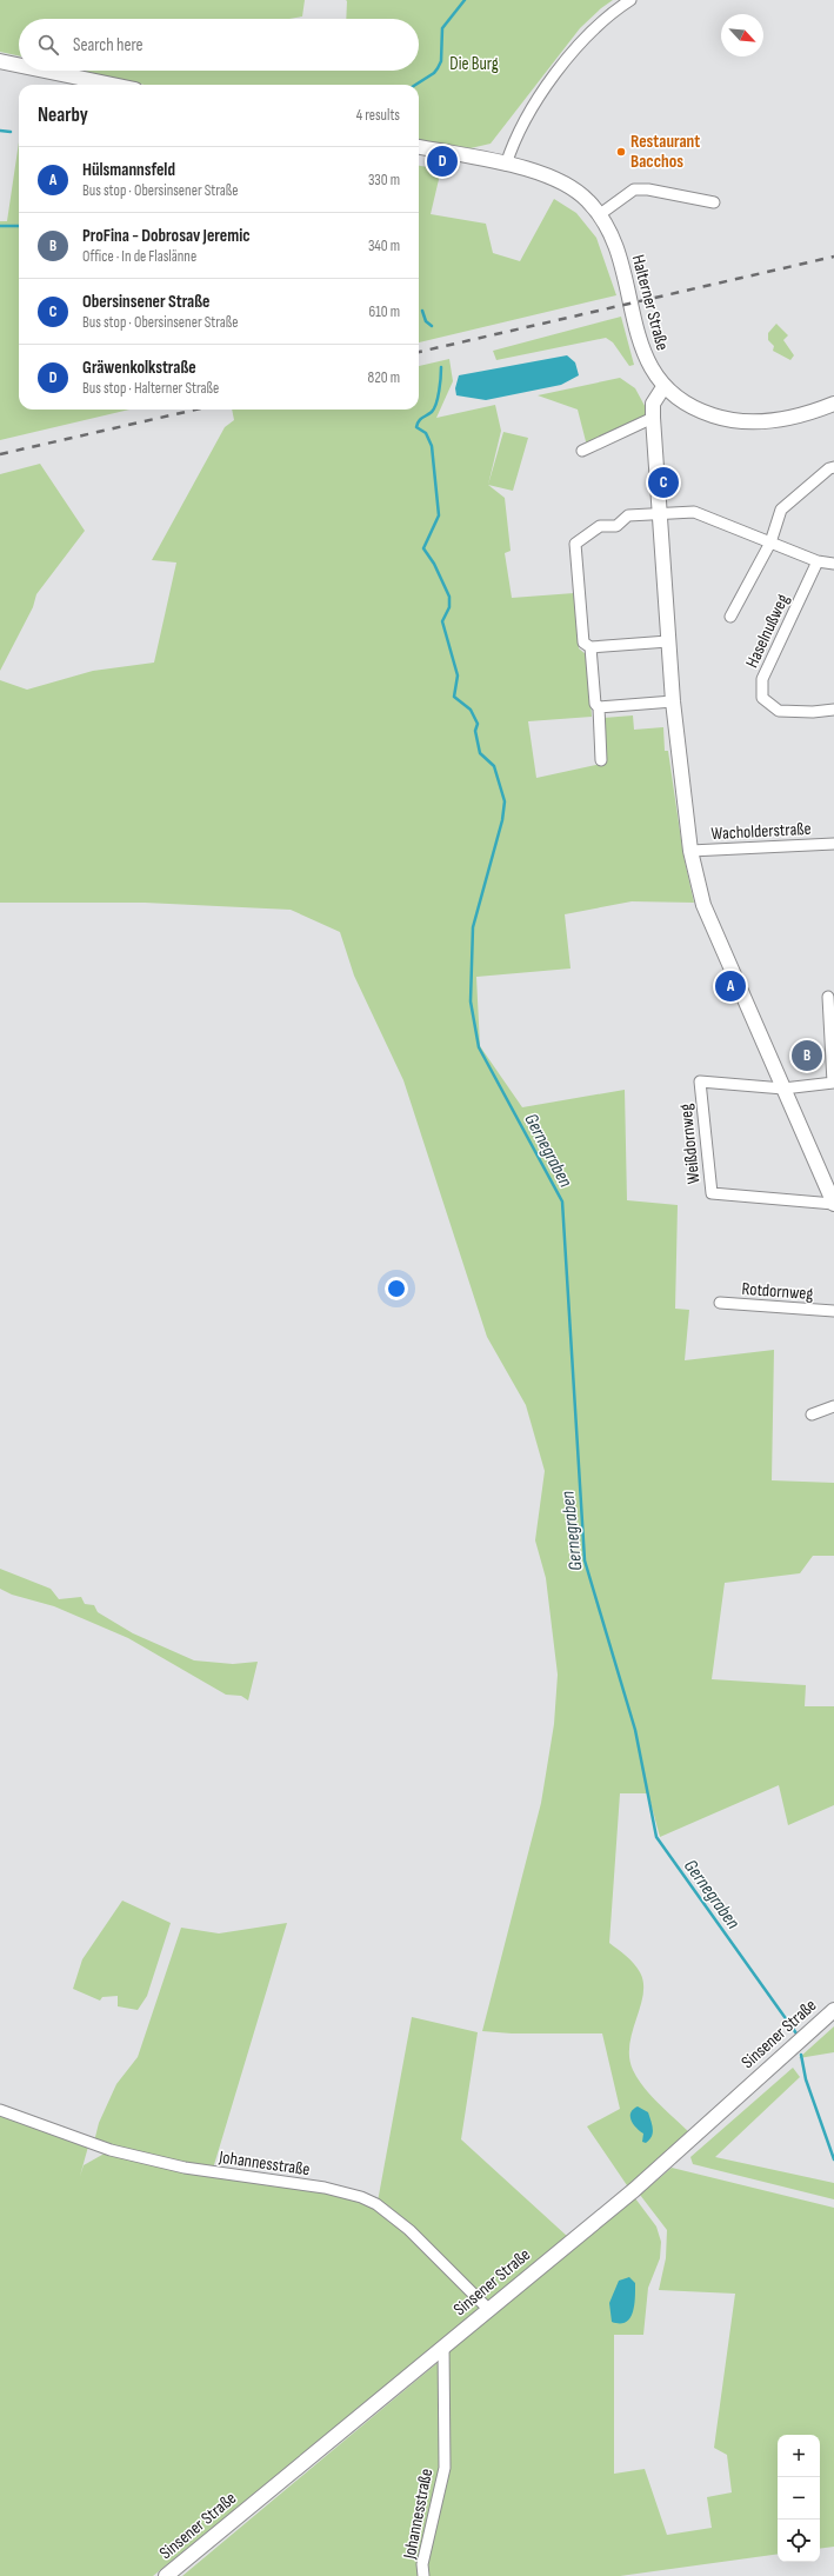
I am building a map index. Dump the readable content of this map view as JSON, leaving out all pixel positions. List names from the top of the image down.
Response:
{
  "streets": {
    "main road": ["Halterner Straße", "Sinsener Straße"],
    "street": [
      "Haselnußweg",
      "Wacholderstraße",
      "Weißdornweg",
      "Rotdornweg",
      "Johannesstraße"
    ]
  },
  "crossings": [
    ["Sinsener Straße", "Johannesstraße"]
  ],
  "water": ["Gernegraben"],
  "parks": ["Die Burg"],
  "places": ["Restaurant Bacchos"],
  "north": "bottom right",
  "page": {
    "search": "Search here",
    "heading": ["Nearby", "4 results"],
    "pins": [
      "D",
      "C",
      "A",
      "B"
    ],
    "list": [
      {
        "mark": "A",
        "name": "Hülsmannsfeld",
        "note": "Bus stop · Obersinsener Straße",
        "value": "330 m"
      },
      {
        "mark": "B",
        "name": "ProFina - Dobrosav Jeremic",
        "note": "Office · In de Flaslänne",
        "value": "340 m"
      },
      {
        "mark": "C",
        "name": "Obersinsener Straße",
        "note": "Bus stop · Obersinsener Straße",
        "value": "610 m"
      },
      {
        "mark": "D",
        "name": "Gräwenkolkstraße",
        "note": "Bus stop · Halterner Straße",
        "value": "820 m"
      }
    ],
    "map_buttons": ["+", "−"]
  }
}
